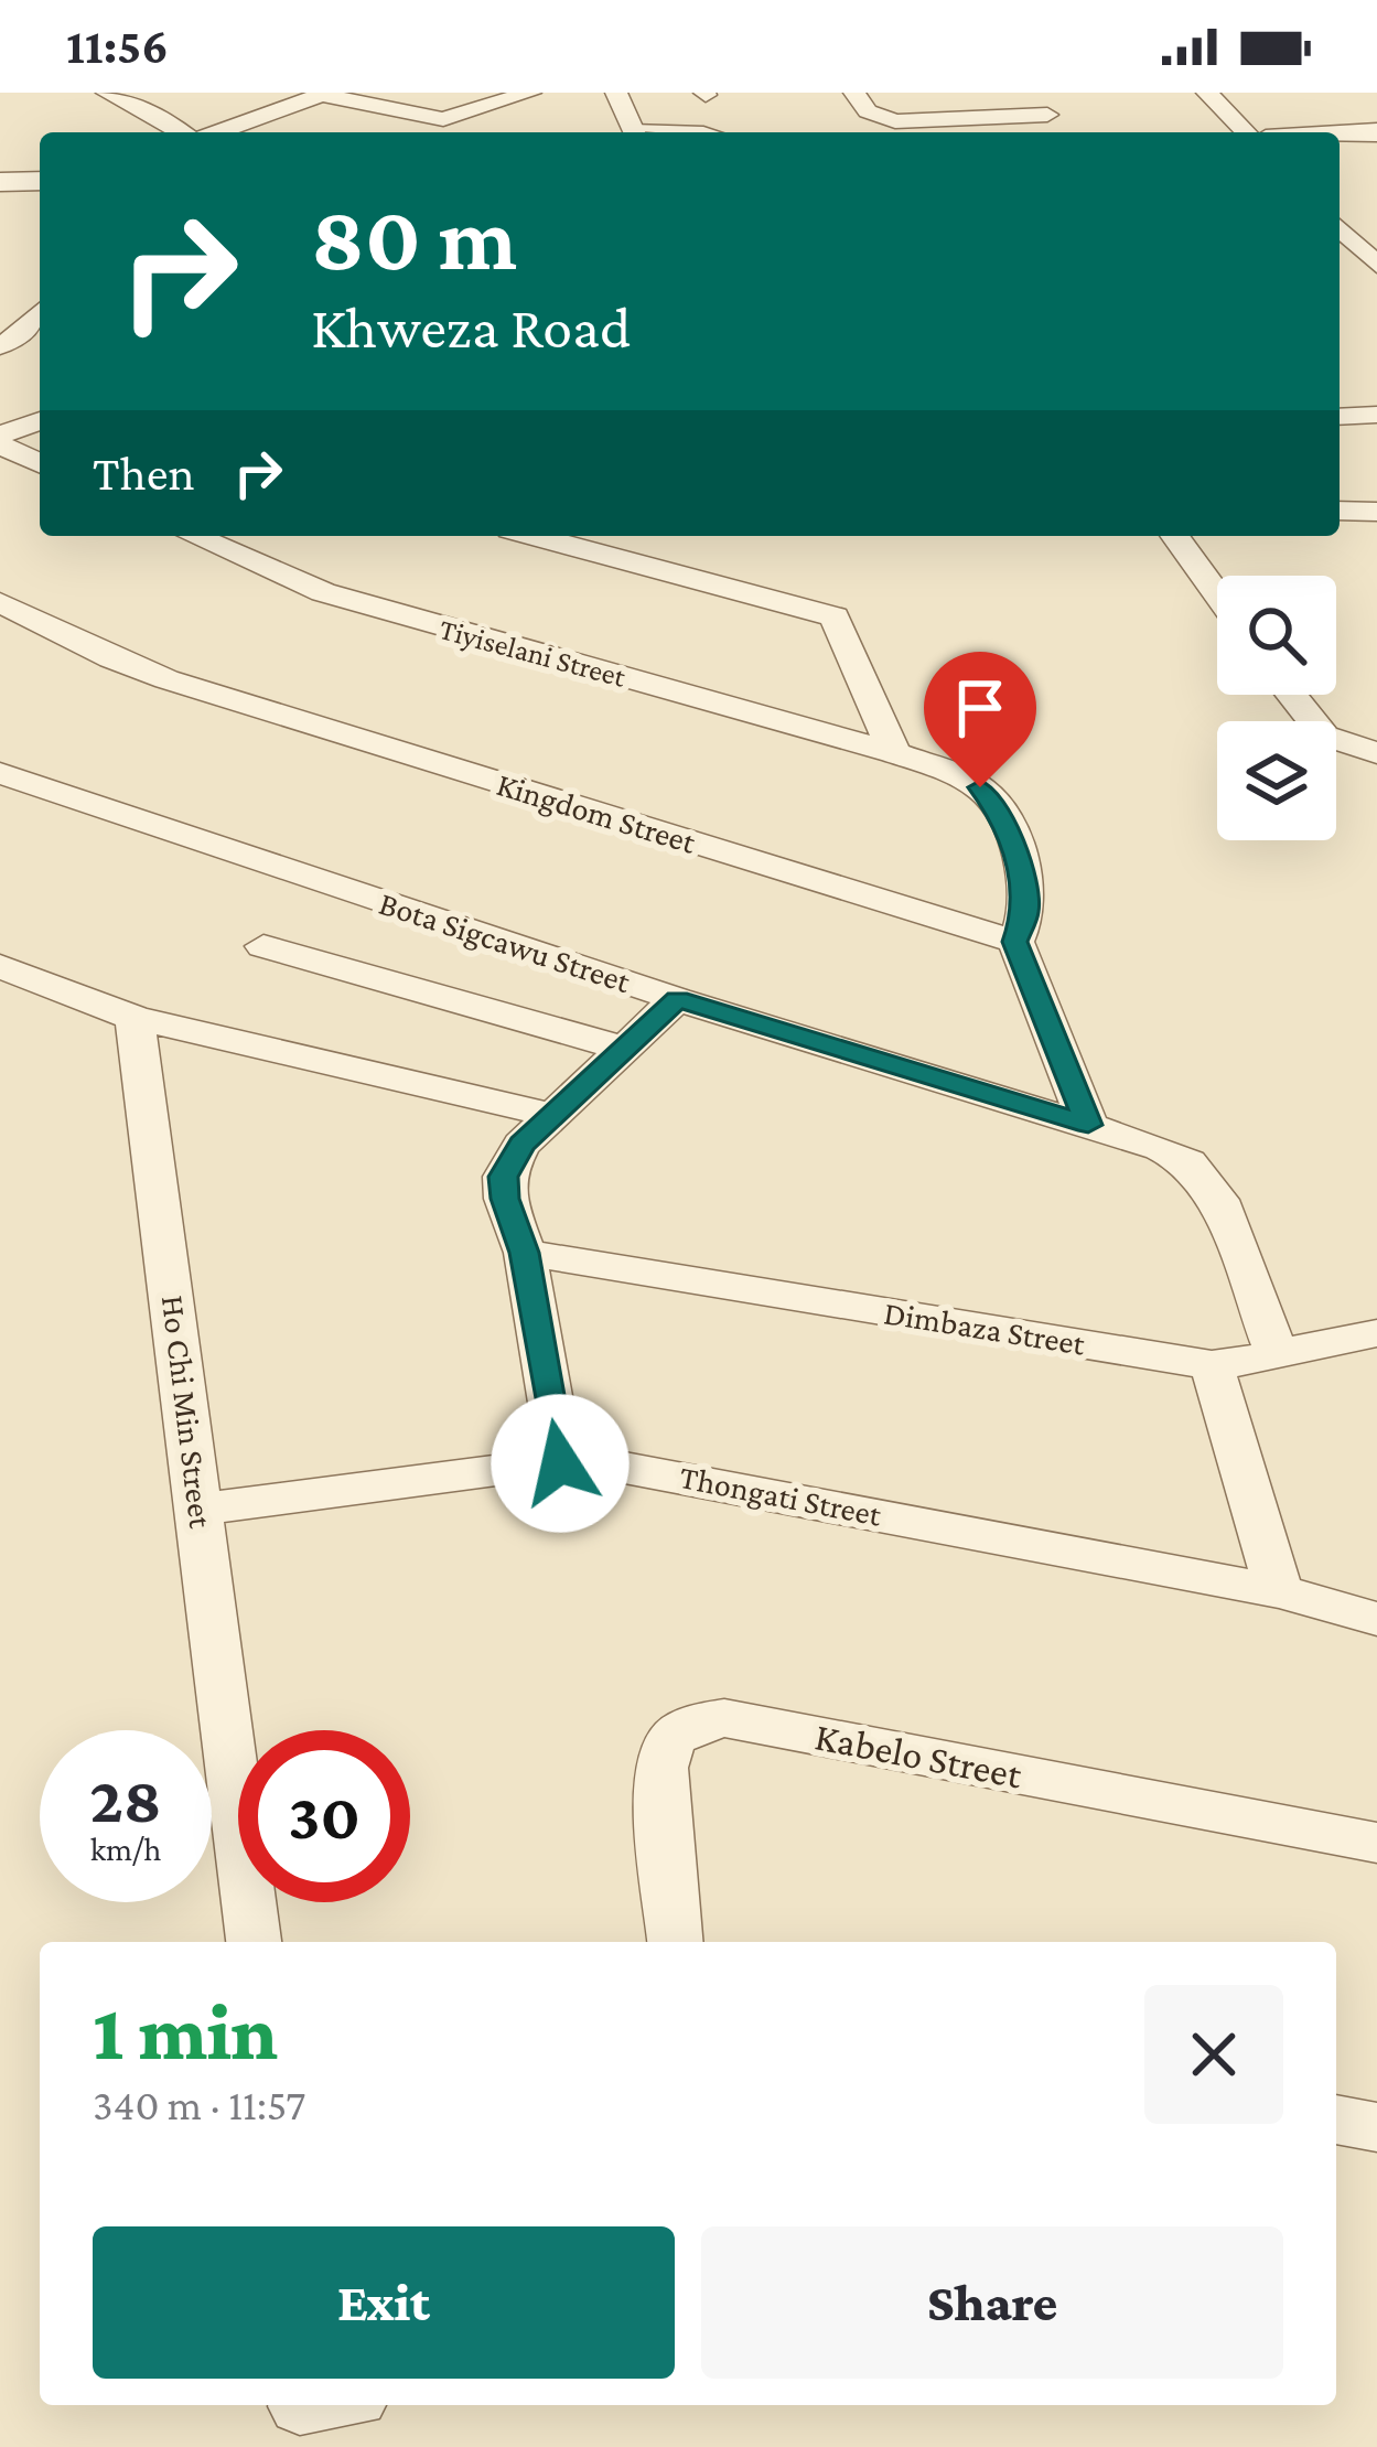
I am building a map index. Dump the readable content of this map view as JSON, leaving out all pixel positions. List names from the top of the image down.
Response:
{
  "streets": {
    "street": [
      "Tiyiselani Street",
      "Kingdom Street",
      "Bota Sigcawu Street",
      "Dimbaza Street",
      "Ho Chi Min Street",
      "Thongati Street",
      "Kabelo Street"
    ]
  },
  "crossings": [
    ["Tiyiselani Street", "Kingdom Street"],
    ["Bota Sigcawu Street", "Dimbaza Street"],
    ["Ho Chi Min Street", "Thongati Street"]
  ],
  "page": {
    "status": "11:56",
    "turn": ["80 m", "Khweza Road"],
    "then": "Then",
    "speed": "28 km/h",
    "limit": "30",
    "heading": ["1 min", "340 m · 11:57"],
    "buttons": ["Exit", "Share"]
  }
}
